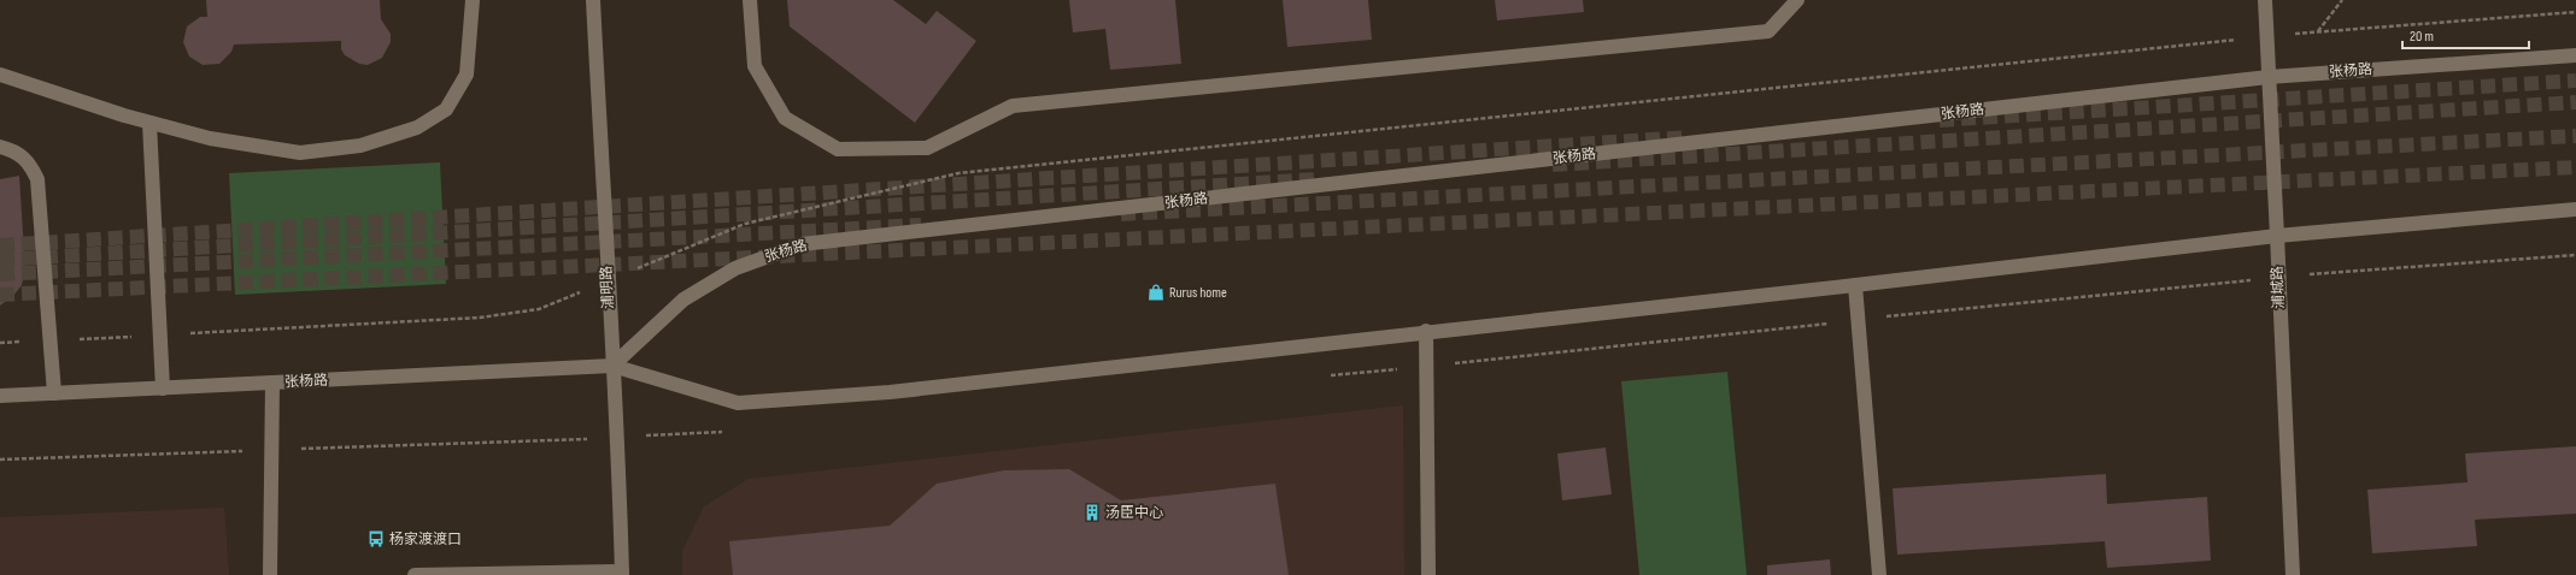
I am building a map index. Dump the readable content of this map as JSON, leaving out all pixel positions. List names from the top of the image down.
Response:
{
  "streets": {
    "main road": ["张杨路", "浦明路", "浦城路"]
  },
  "crossings": [
    ["张杨路", "浦明路"],
    ["张杨路", "浦城路"]
  ],
  "places": {
    "shop": ["Rurus home"],
    "building": ["汤臣中心"],
    "bus stop": ["杨家渡渡口"]
  },
  "scale_bar": "20 m"
}
